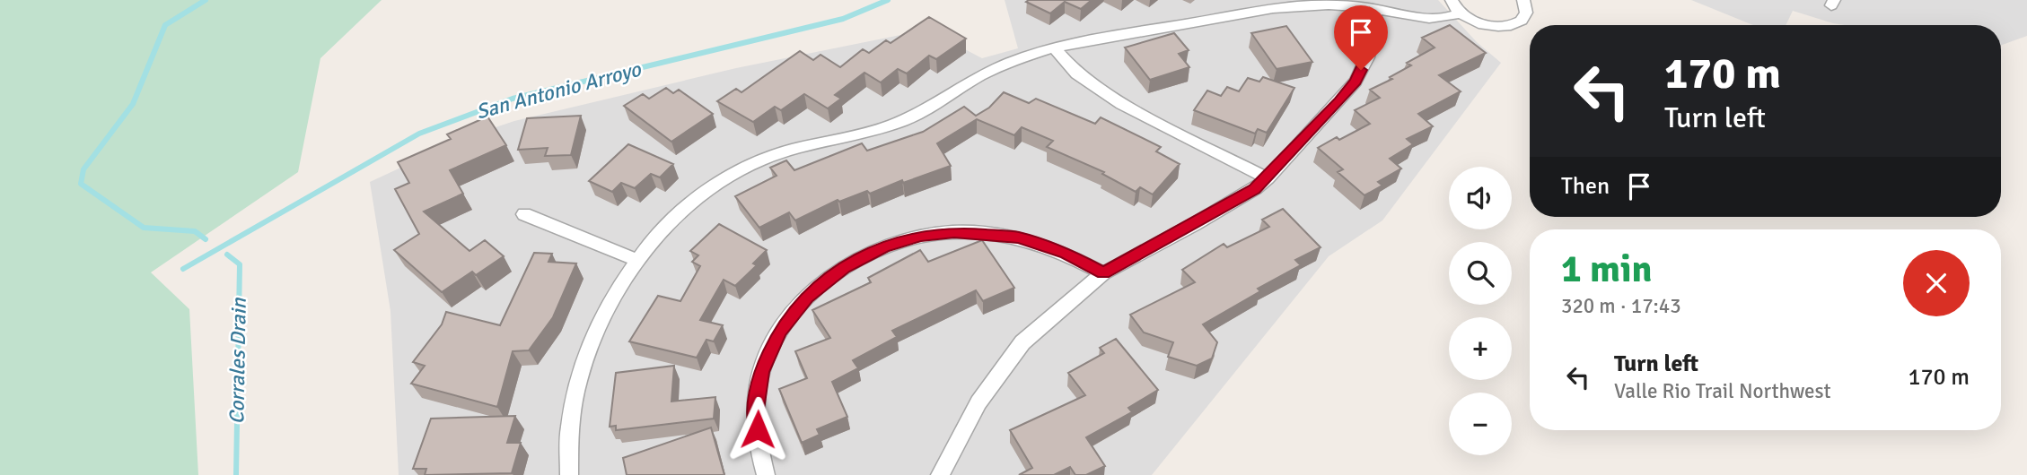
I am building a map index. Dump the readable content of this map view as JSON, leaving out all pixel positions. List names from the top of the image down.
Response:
{
  "water": ["San Antonio Arroyo", "Corrales Drain"],
  "page": {
    "turn": ["170 m", "Turn left"],
    "then": "Then",
    "map_buttons": ["+", "−"],
    "heading": ["1 min", "320 m · 17:43"],
    "list": [
      {
        "name": "Turn left",
        "note": "Valle Rio Trail Northwest",
        "value": "170 m"
      }
    ]
  }
}
